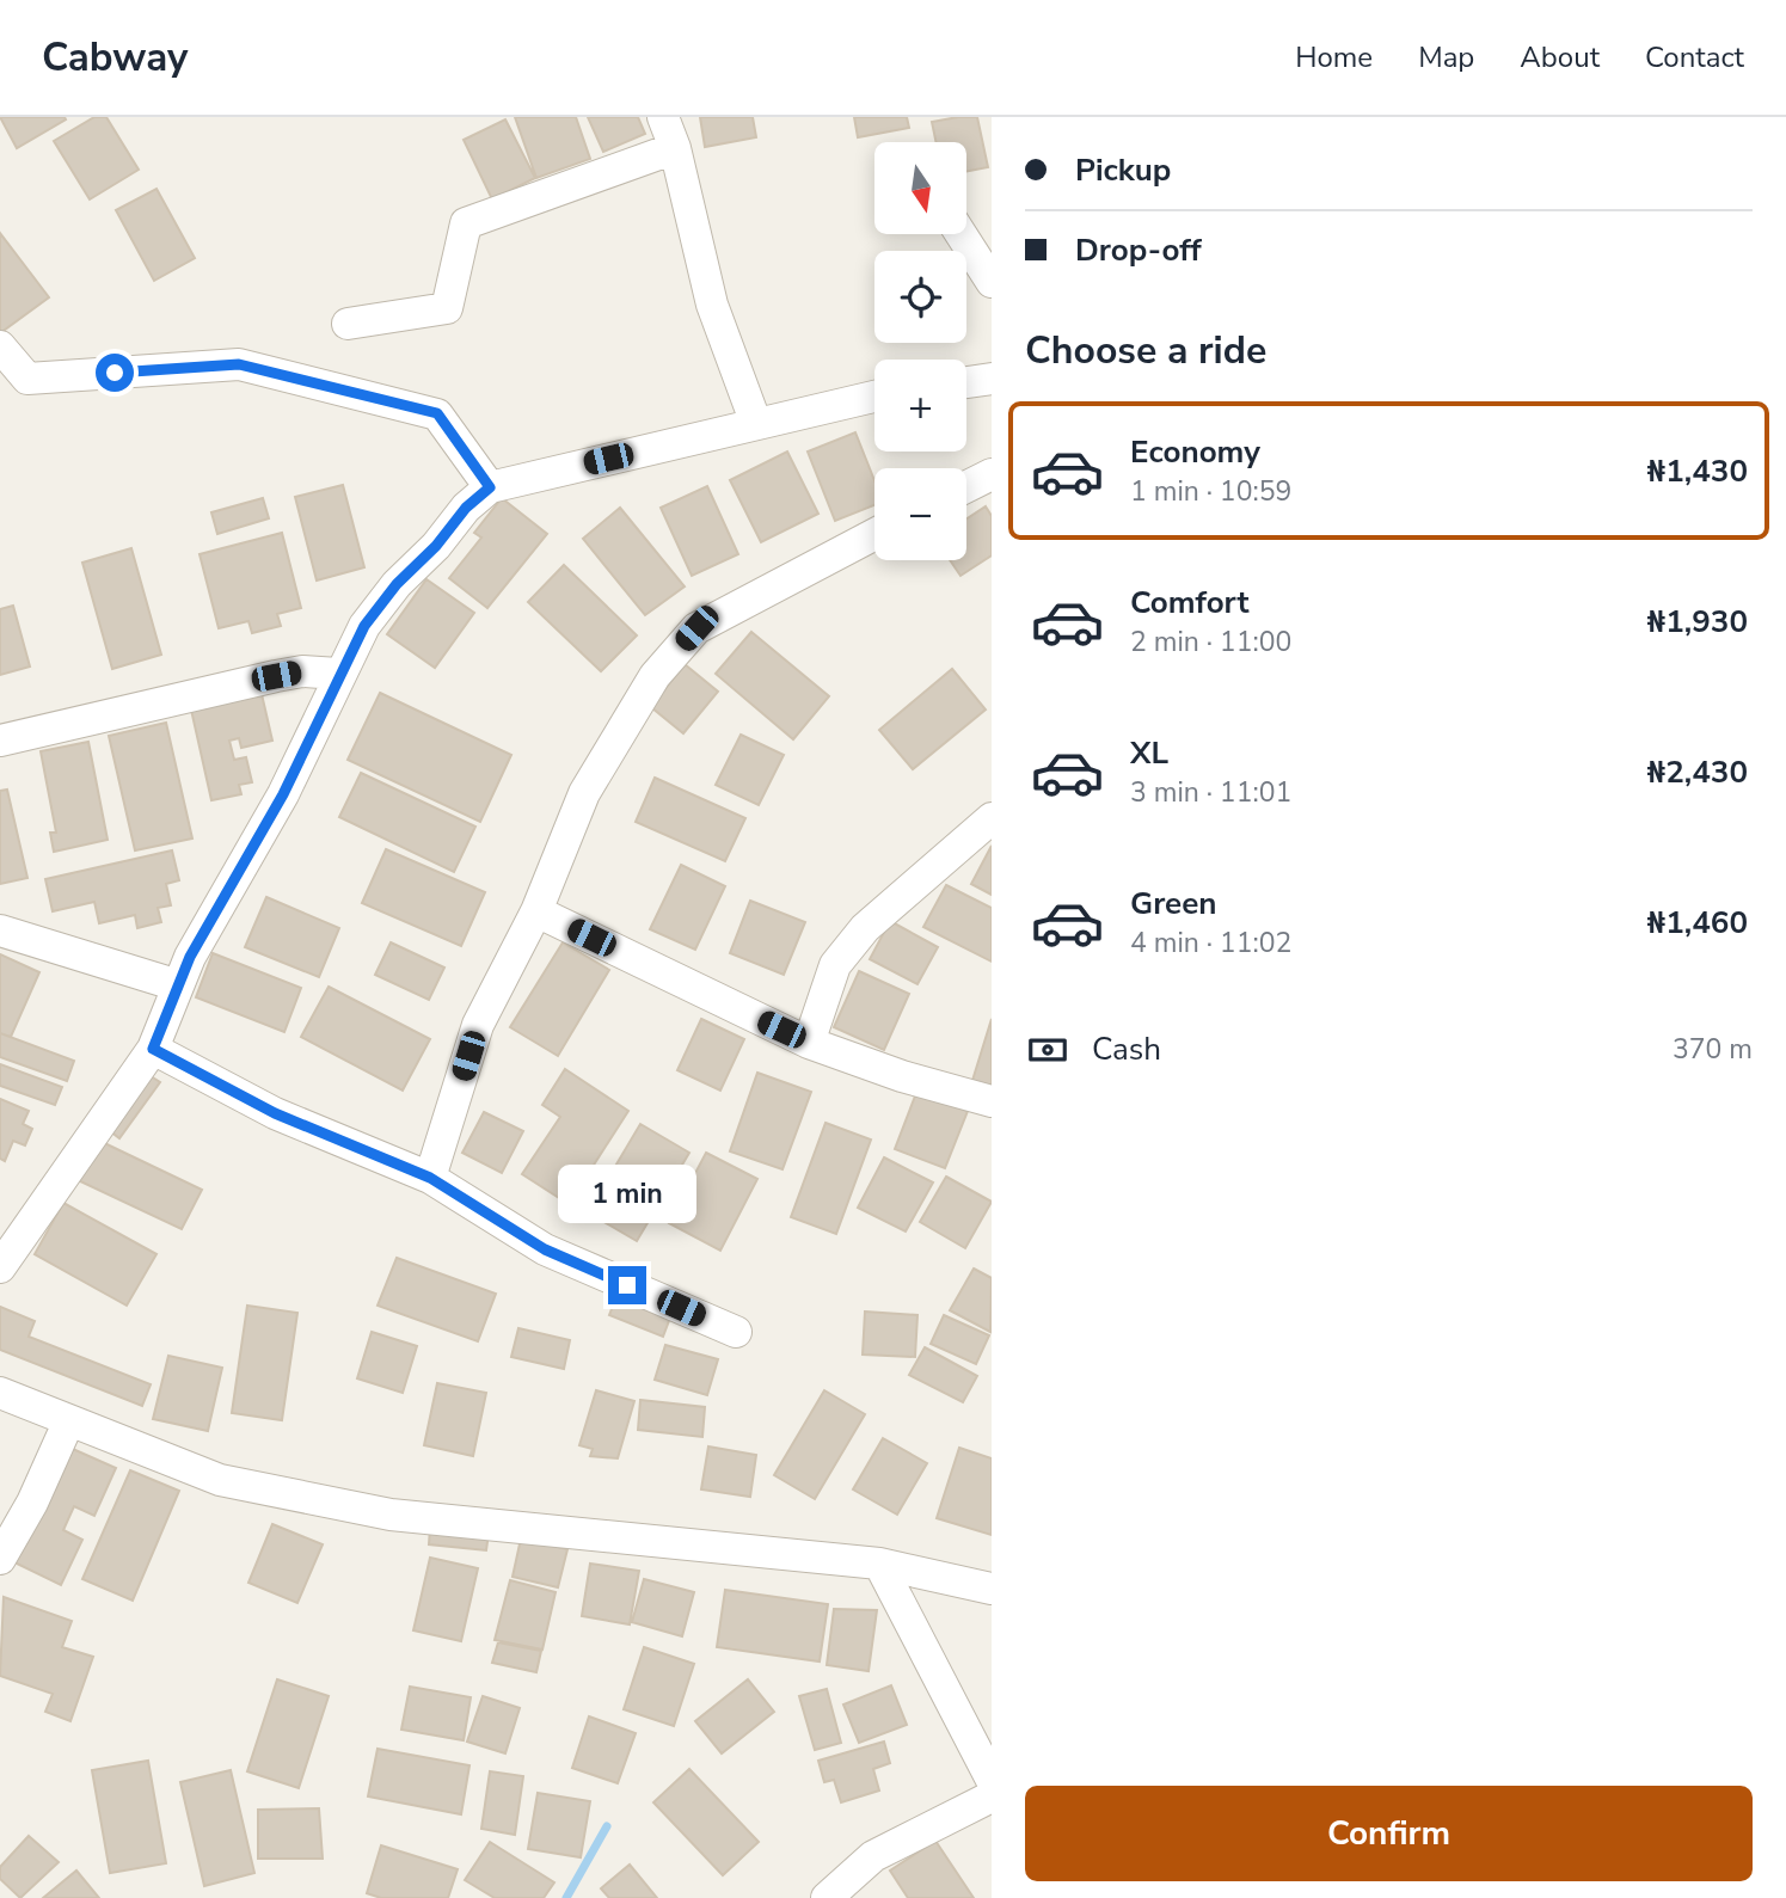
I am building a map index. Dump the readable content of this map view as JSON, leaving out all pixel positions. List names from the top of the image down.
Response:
{
  "north": "bottom",
  "page": {
    "header": "Cabway",
    "nav": [
      "Home",
      "Map",
      "About",
      "Contact"
    ],
    "banner": ["Pickup", "Drop-off"],
    "map_buttons": ["+", "−"],
    "heading": "Choose a ride",
    "list": [
      {
        "name": "Economy",
        "note": "1 min · 10:59",
        "value": "₦1,430"
      },
      {
        "name": "Comfort",
        "note": "2 min · 11:00",
        "value": "₦1,930"
      },
      {
        "name": "XL",
        "note": "3 min · 11:01",
        "value": "₦2,430"
      },
      {
        "name": "Green",
        "note": "4 min · 11:02",
        "value": "₦1,460"
      }
    ],
    "pay": ["Cash", "370 m"],
    "bubble": "1 min",
    "buttons": "Confirm"
  }
}
